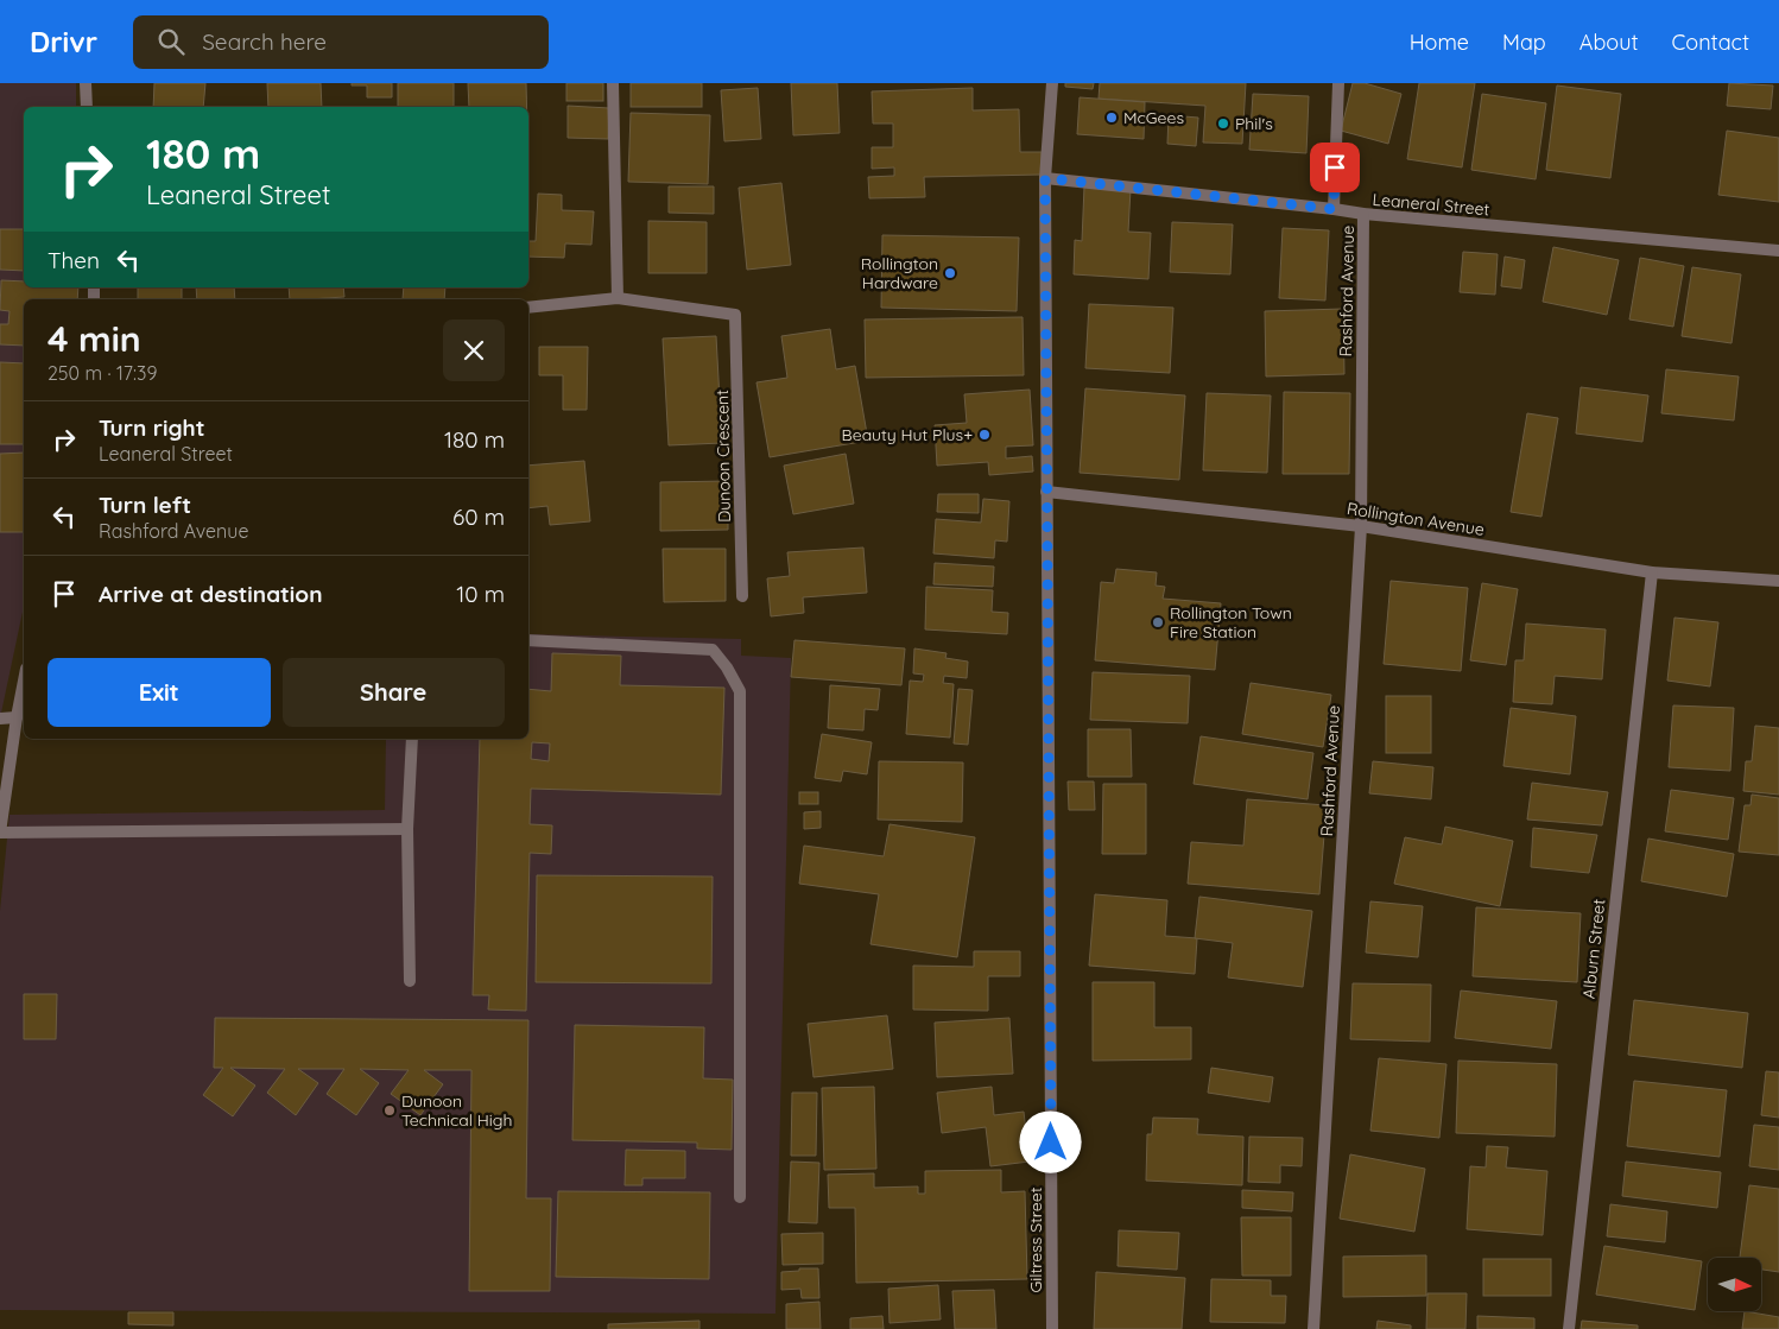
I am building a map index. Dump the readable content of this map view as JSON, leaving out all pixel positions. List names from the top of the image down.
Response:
{
  "streets": {
    "street": [
      "Leaneral Street",
      "Rashford Avenue",
      "Dunoon Crescent",
      "Rollington Avenue",
      "Alburn Street",
      "Giltress Street"
    ]
  },
  "crossings": [
    ["Leaneral Street", "Rashford Avenue"],
    ["Leaneral Street", "Giltress Street"],
    ["Rashford Avenue", "Rollington Avenue"],
    ["Rollington Avenue", "Alburn Street"],
    ["Rollington Avenue", "Giltress Street"]
  ],
  "places": [
    "McGees",
    "Phil's",
    "Rollington Hardware",
    "Beauty Hut Plus+",
    "Rollington Town Fire Station",
    "Dunoon Technical High"
  ],
  "north": "right",
  "page": {
    "header": "Drivr",
    "search": "Search here",
    "nav": [
      "Home",
      "Map",
      "About",
      "Contact"
    ],
    "turn": ["180 m", "Leaneral Street"],
    "then": "Then",
    "heading": ["4 min", "250 m · 17:39"],
    "list": [
      {
        "name": "Turn right",
        "note": "Leaneral Street",
        "value": "180 m"
      },
      {
        "name": "Turn left",
        "note": "Rashford Avenue",
        "value": "60 m"
      },
      {
        "name": "Arrive at destination",
        "value": "10 m"
      }
    ],
    "buttons": ["Exit", "Share"]
  }
}
